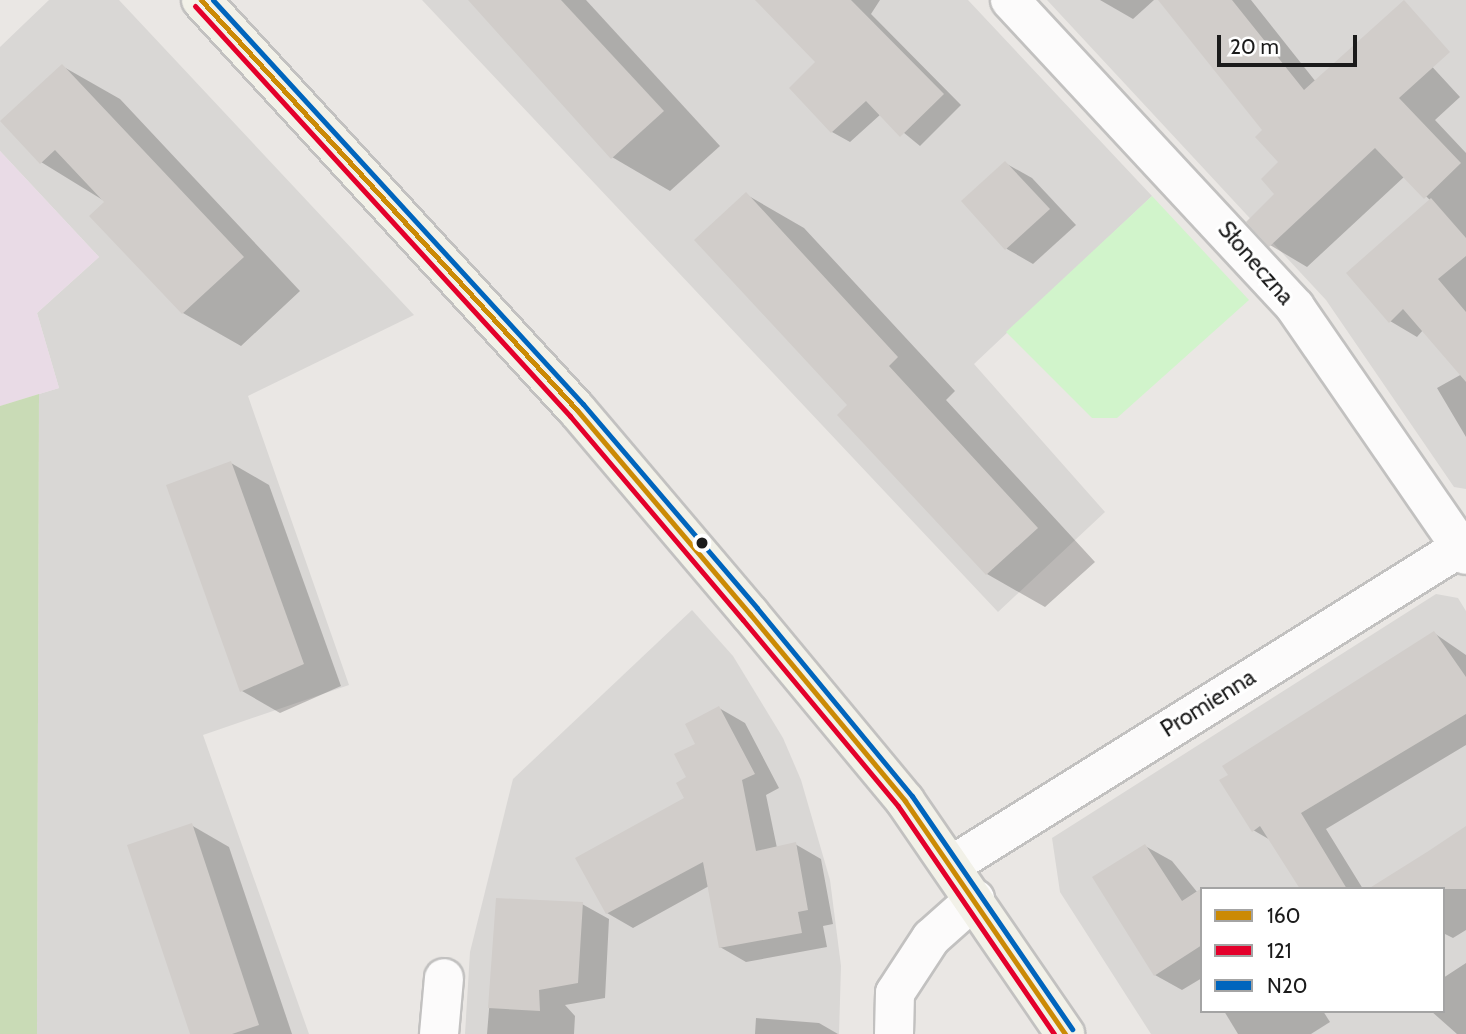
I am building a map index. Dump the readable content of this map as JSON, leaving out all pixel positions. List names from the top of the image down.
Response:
{
  "streets": {
    "street": ["Słoneczna", "Promienna"]
  },
  "crossings": [
    ["Słoneczna", "Promienna"]
  ],
  "lines": ["transit line 160", "transit line N20", "transit line 121"],
  "legend": ["160", "121", "N20"],
  "scale_bar": "20 m"
}
